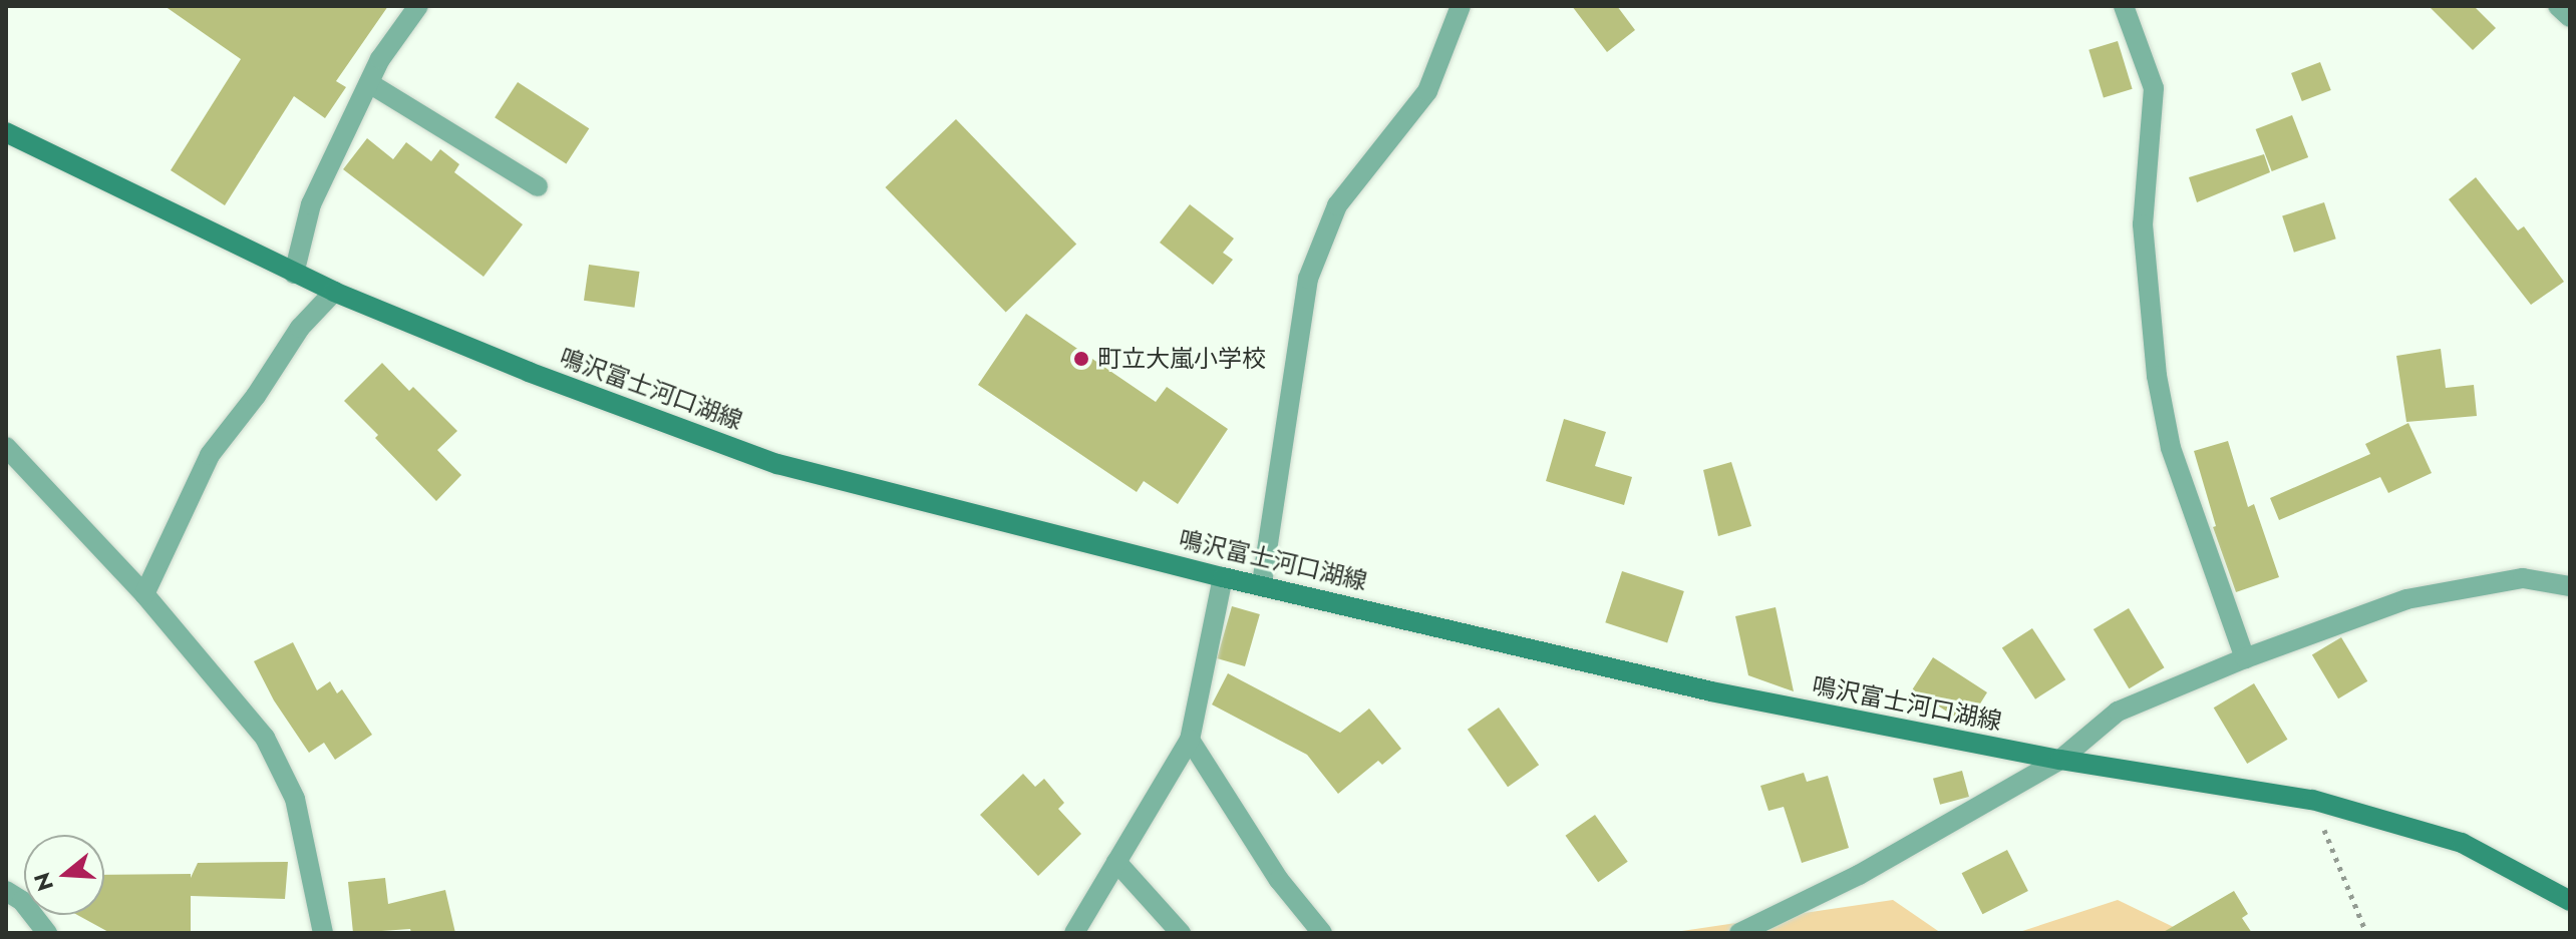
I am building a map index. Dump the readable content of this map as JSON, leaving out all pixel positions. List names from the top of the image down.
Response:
{
  "streets": {
    "main road": ["鳴沢富士河口湖線"]
  },
  "places": ["町立大嵐小学校"],
  "north": "left"
}
